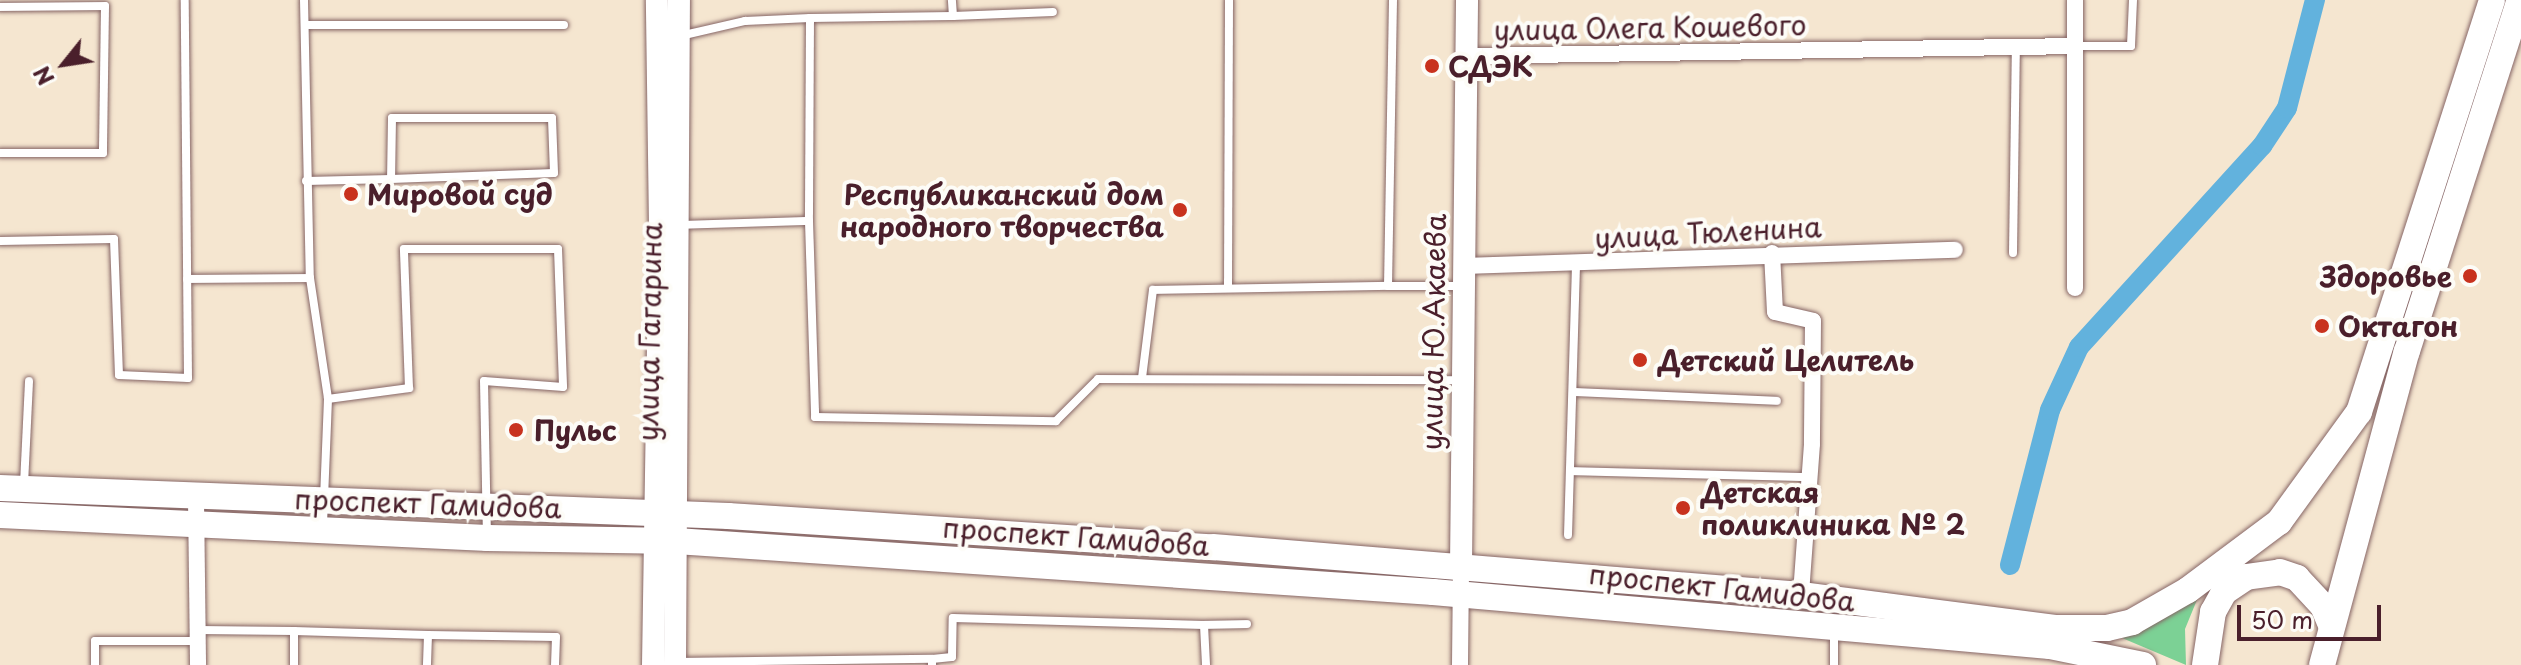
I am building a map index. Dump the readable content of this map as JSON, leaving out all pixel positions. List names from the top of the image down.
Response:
{
  "streets": {
    "main road": ["улица Гагарина", "улица Ю.Акаева", "проспект Гамидова"],
    "street": ["улица Олега Кошевого", "улица Тюленина"]
  },
  "crossings": [
    ["улица Олега Кошевого", "улица Ю.Акаева"],
    ["улица Тюленина", "улица Ю.Акаева"],
    ["улица Гагарина", "проспект Гамидова"],
    ["улица Ю.Акаева", "проспект Гамидова"]
  ],
  "places": [
    "СДЭК",
    "Мировой суд",
    "Республиканский дом народного творчества",
    "Здоровье",
    "Октагон",
    "Детский Целитель",
    "Пульс",
    "Детская поликлиника № 2"
  ],
  "scale_bar": "50 m",
  "north": "bottom left"
}
